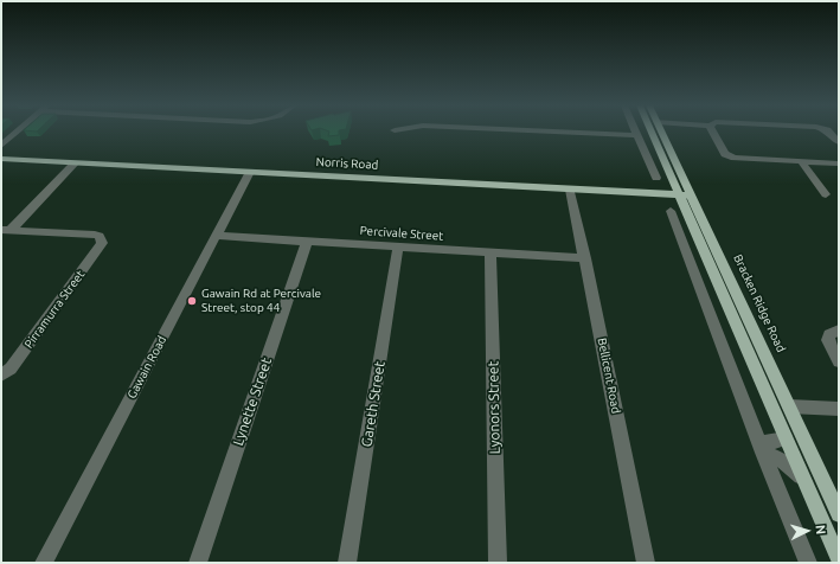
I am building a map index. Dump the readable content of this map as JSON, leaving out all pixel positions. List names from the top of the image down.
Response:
{
  "streets": {
    "main road": ["Norris Road", "Bracken Ridge Road"],
    "street": [
      "Percivale Street",
      "Pirramurra Street",
      "Gawain Road",
      "Bellicent Road",
      "Lynette Street",
      "Gareth Street",
      "Lyonors Street"
    ]
  },
  "crossings": [
    ["Norris Road", "Bracken Ridge Road"],
    ["Norris Road", "Gawain Road"],
    ["Norris Road", "Bellicent Road"],
    ["Percivale Street", "Gawain Road"],
    ["Percivale Street", "Bellicent Road"],
    ["Percivale Street", "Lynette Street"],
    ["Percivale Street", "Gareth Street"],
    ["Percivale Street", "Lyonors Street"]
  ],
  "places": ["Gawain Rd at Percivale Street, stop 44"],
  "north": "right"
}
